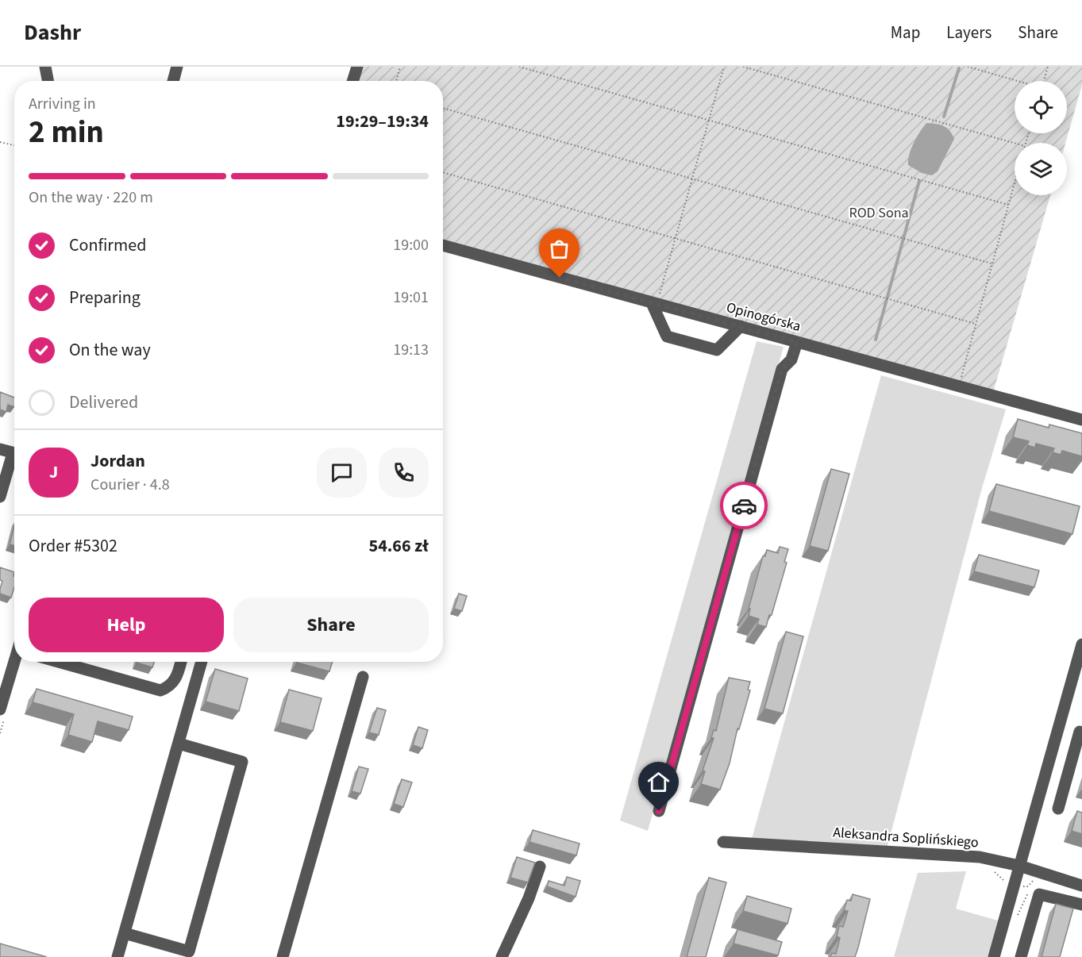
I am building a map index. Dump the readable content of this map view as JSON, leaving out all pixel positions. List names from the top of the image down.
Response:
{
  "streets": {
    "street": ["Opinogórska", "Aleksandra Soplińskiego"]
  },
  "parks": ["ROD Sona"],
  "page": {
    "header": "Dashr",
    "nav": ["Map", "Layers", "Share"],
    "heading": ["2 min", "Arriving in", "19:29–19:34"],
    "panel": [
      "Jordan",
      "Courier · 4.8",
      "Order #5302",
      "54.66 zł"
    ],
    "bar": "On the way · 220 m",
    "list": [
      ["Confirmed", "19:00"],
      ["Preparing", "19:01"],
      ["On the way", "19:13"],
      "Delivered"
    ],
    "round": "J",
    "buttons": ["Help", "Share"]
  }
}
